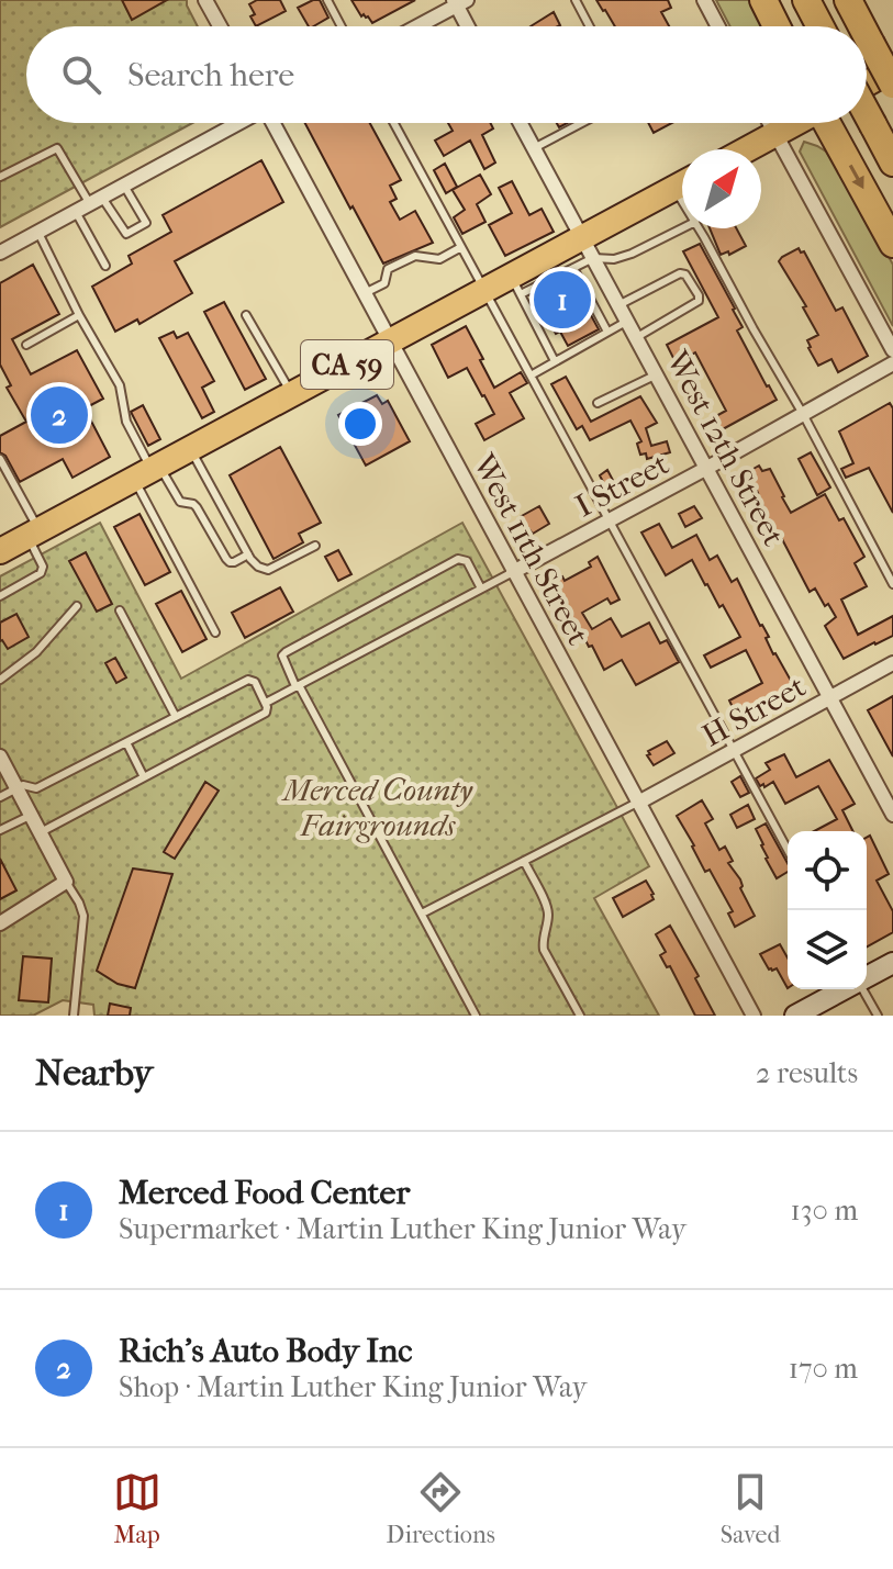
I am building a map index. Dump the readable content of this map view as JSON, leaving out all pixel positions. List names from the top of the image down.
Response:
{
  "streets": {
    "highway": ["CA 59"],
    "street": [
      "West 12th Street",
      "I Street",
      "West 11th Street",
      "H Street"
    ]
  },
  "crossings": [
    ["CA 59", "West 12th Street"],
    ["CA 59", "West 11th Street"],
    ["West 12th Street", "I Street"],
    ["West 12th Street", "H Street"],
    ["I Street", "West 11th Street"],
    ["West 11th Street", "H Street"]
  ],
  "parks": ["Merced County Fairgrounds"],
  "north": "top right",
  "page": {
    "search": "Search here",
    "pins": ["1", "2"],
    "heading": ["Nearby", "2 results"],
    "list": [
      {
        "mark": "1",
        "name": "Merced Food Center",
        "note": "Supermarket · Martin Luther King Junior Way",
        "value": "130 m"
      },
      {
        "mark": "2",
        "name": "Rich's Auto Body Inc",
        "note": "Shop · Martin Luther King Junior Way",
        "value": "170 m"
      }
    ],
    "nav": ["Map", "Directions", "Saved"]
  }
}
